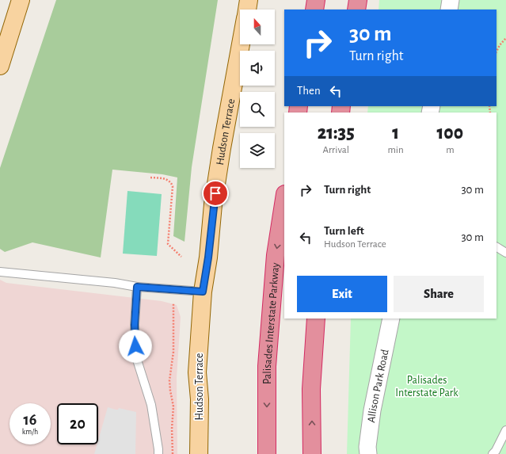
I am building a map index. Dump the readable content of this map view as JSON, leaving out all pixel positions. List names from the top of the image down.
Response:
{
  "streets": {
    "highway": ["Palisades Interstate Parkway"],
    "main road": ["Hudson Terrace"],
    "street": ["Allison Park Road"]
  },
  "parks": ["Palisades Interstate Park"],
  "north": "top",
  "page": {
    "turn": ["30 m", "Turn right"],
    "then": "Then",
    "eta": [
      "21:35",
      "Arrival",
      "1",
      "min",
      "100",
      "m"
    ],
    "list": [
      {
        "name": "Turn right",
        "value": "30 m"
      },
      {
        "name": "Turn left",
        "note": "Hudson Terrace",
        "value": "30 m"
      }
    ],
    "buttons": ["Exit", "Share"],
    "speed": "16 km/h",
    "limit": "20"
  }
}
